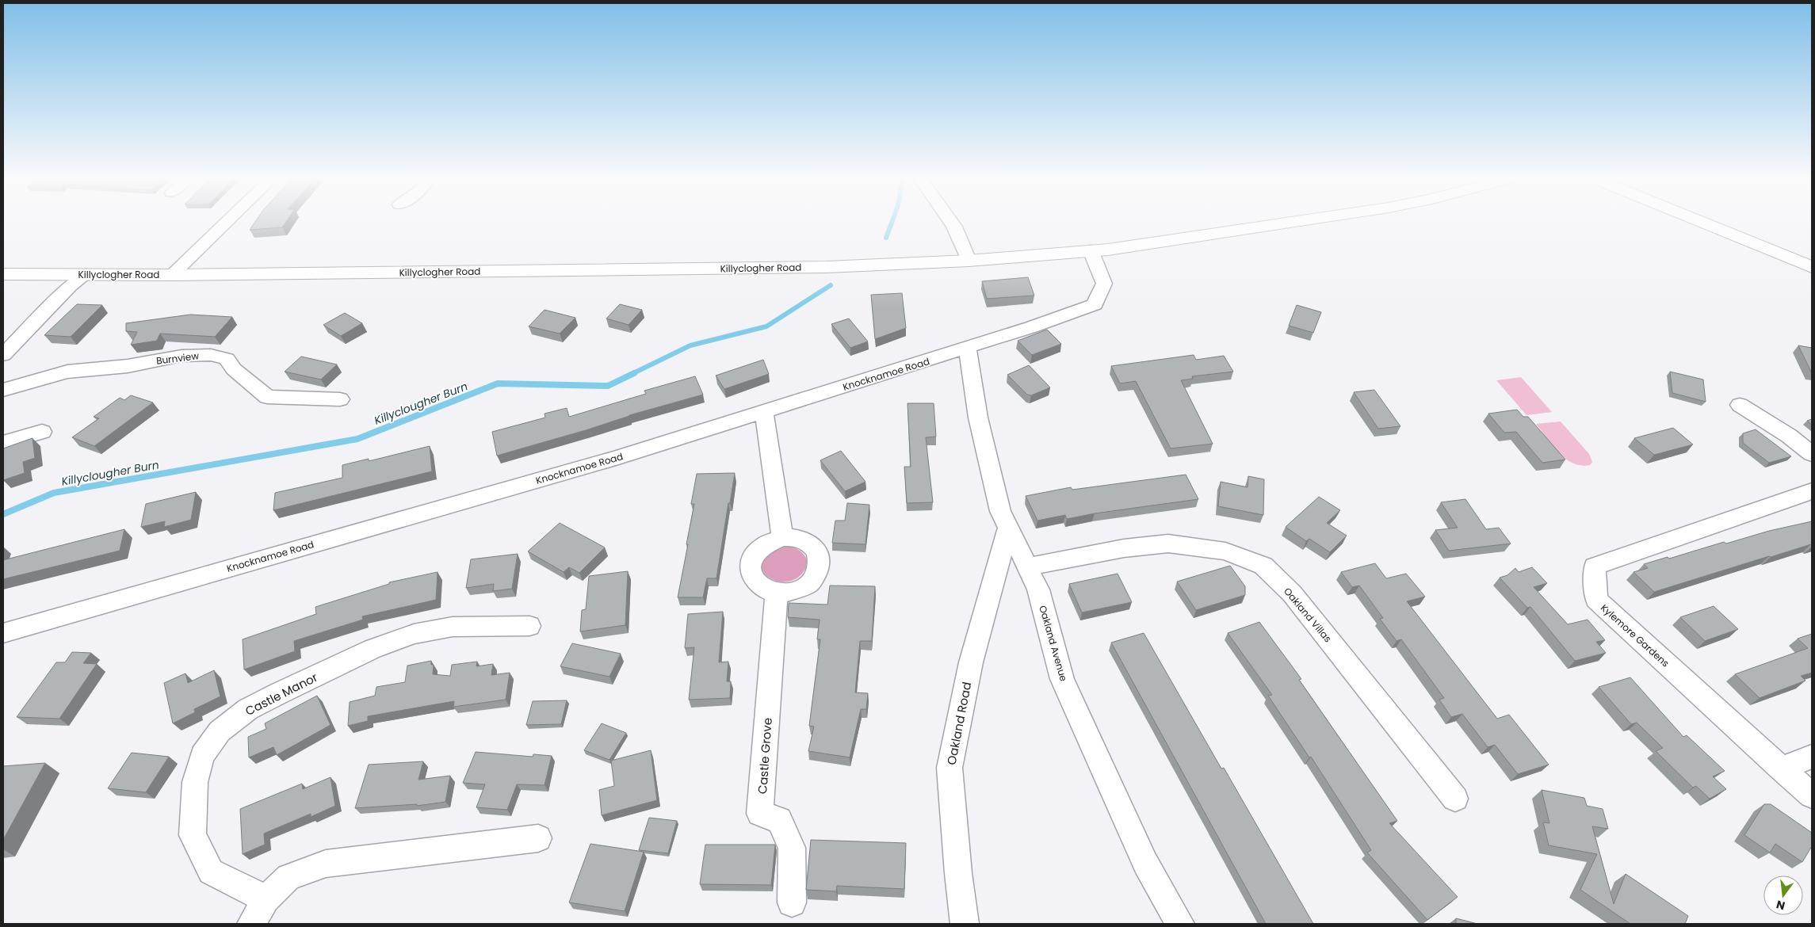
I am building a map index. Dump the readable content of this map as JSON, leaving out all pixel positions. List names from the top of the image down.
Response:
{
  "streets": {
    "main road": ["Killyclogher Road"],
    "street": [
      "Burnview",
      "Knocknamoe Road",
      "Oakland Villas",
      "Kylemore Gardens",
      "Oakland Avenue",
      "Castle Manor",
      "Oakland Road",
      "Castle Grove"
    ]
  },
  "crossings": [
    ["Killyclogher Road", "Knocknamoe Road"],
    ["Knocknamoe Road", "Oakland Avenue"],
    ["Oakland Villas", "Oakland Avenue"],
    ["Oakland Avenue", "Oakland Road"]
  ],
  "water": ["Killyclougher Burn"],
  "north": "bottom"
}
